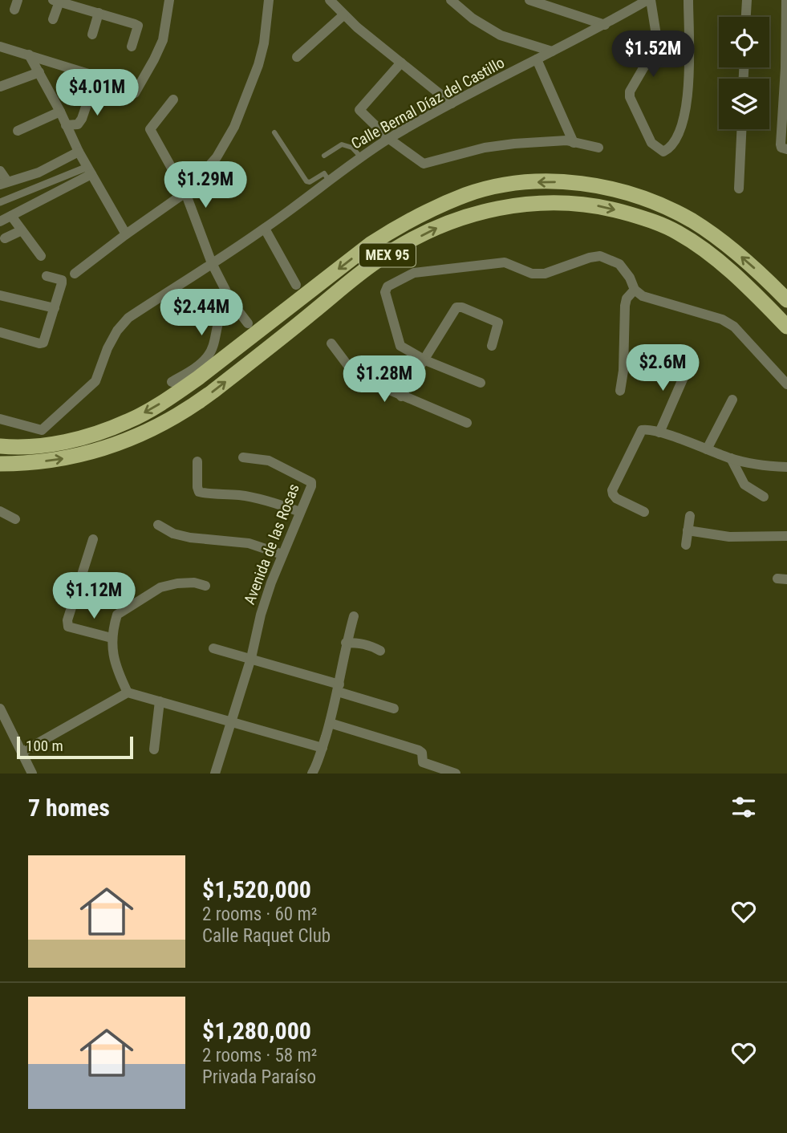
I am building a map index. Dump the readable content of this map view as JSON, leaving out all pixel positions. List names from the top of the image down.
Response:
{
  "streets": {
    "highway": ["MEX 95"],
    "street": ["Calle Bernal Díaz del Castillo", "Avenida de las Rosas"]
  },
  "scale_bar": "100 m",
  "page": {
    "price": [
      "$1.52M",
      "$4.01M",
      "$1.29M",
      "$2.44M",
      "$2.6M",
      "$1.28M",
      "$1.12M"
    ],
    "scale": "100 m",
    "heading": "7 homes",
    "list": [
      {
        "name": "$1,520,000",
        "note": "2 rooms · 60 m² · Calle Raquet Club"
      },
      {
        "name": "$1,280,000",
        "note": "2 rooms · 58 m² · Privada Paraíso"
      }
    ]
  }
}
